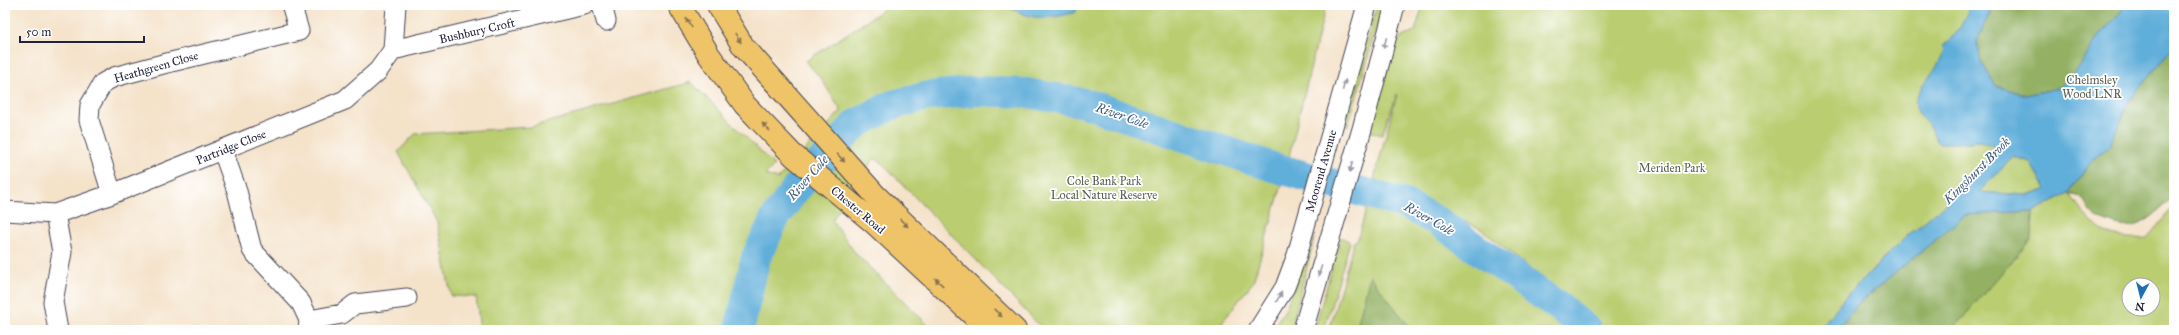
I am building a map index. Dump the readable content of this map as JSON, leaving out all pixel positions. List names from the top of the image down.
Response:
{
  "streets": {
    "highway": ["Chester Road"],
    "street": [
      "Bushbury Croft",
      "Heathgreen Close",
      "Partridge Close",
      "Moorend Avenue"
    ]
  },
  "crossings": [
    ["Bushbury Croft", "Partridge Close"],
    ["Heathgreen Close", "Partridge Close"]
  ],
  "water": ["River Cole", "Kingshurst Brook"],
  "parks": ["Chelmsley Wood LNR", "Meriden Park", "Cole Bank Park Local Nature Reserve"],
  "scale_bar": "50 m",
  "north": "bottom"
}
